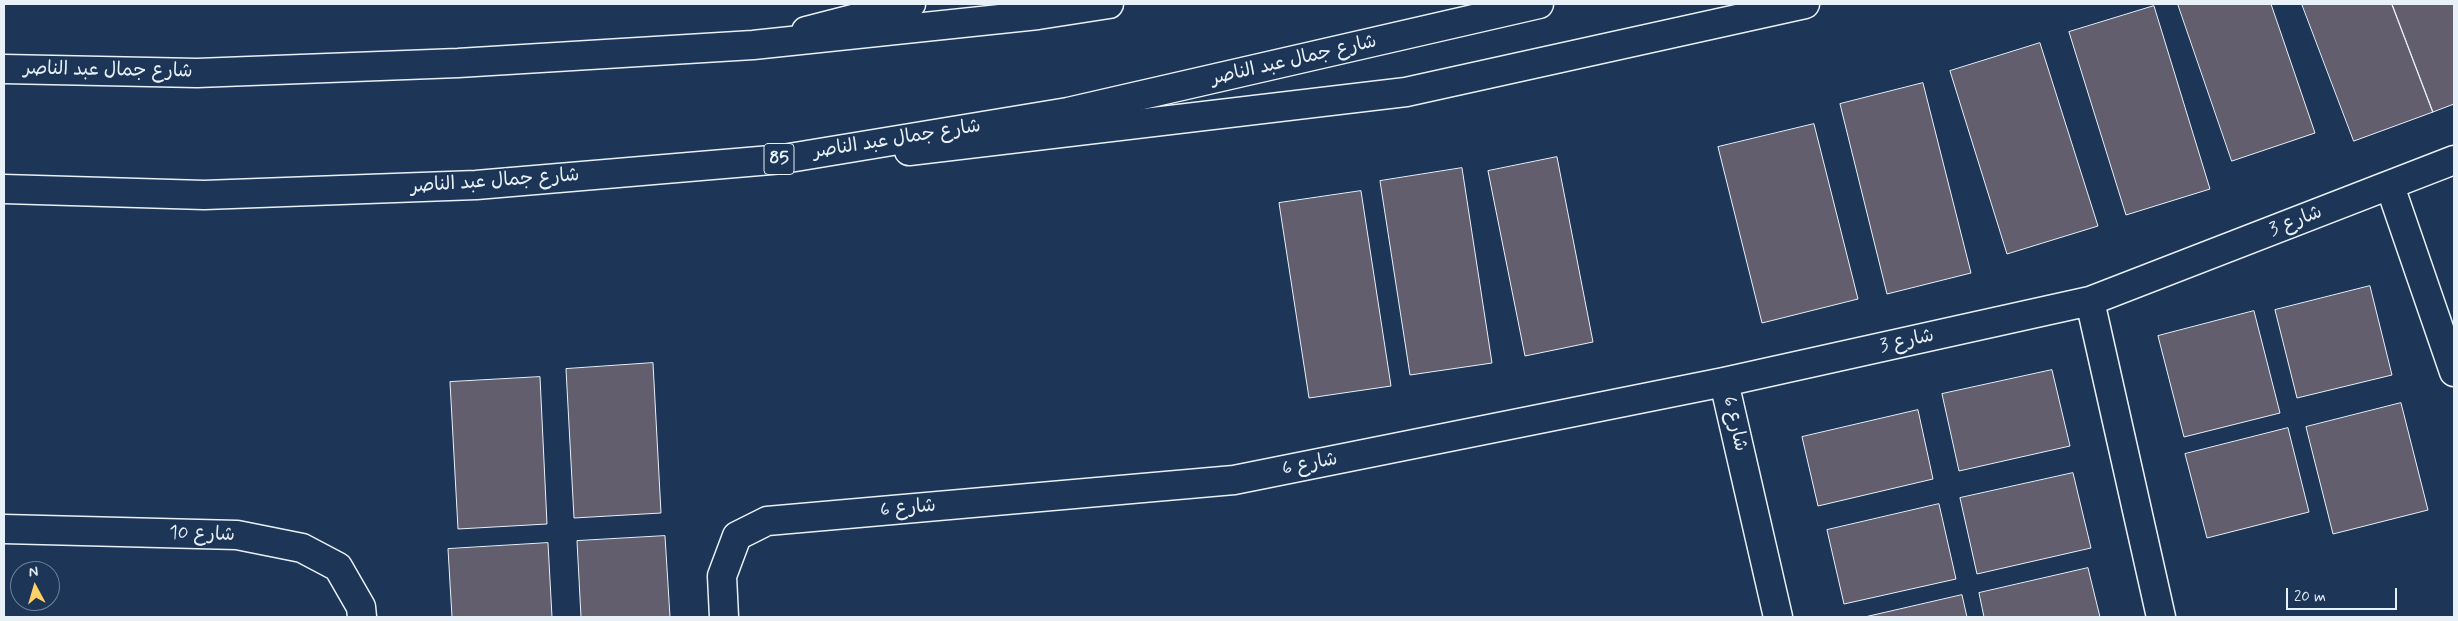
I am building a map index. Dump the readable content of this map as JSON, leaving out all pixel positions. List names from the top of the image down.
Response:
{
  "streets": {
    "main road": [
      "شارع جمال عبد الناصر",
      "85",
      "شارع 3",
      "شارع 6",
      "شارع 10"
    ]
  },
  "crossings": [
    ["شارع 3", "شارع 6"]
  ],
  "scale_bar": "20 m",
  "north": "top"
}
